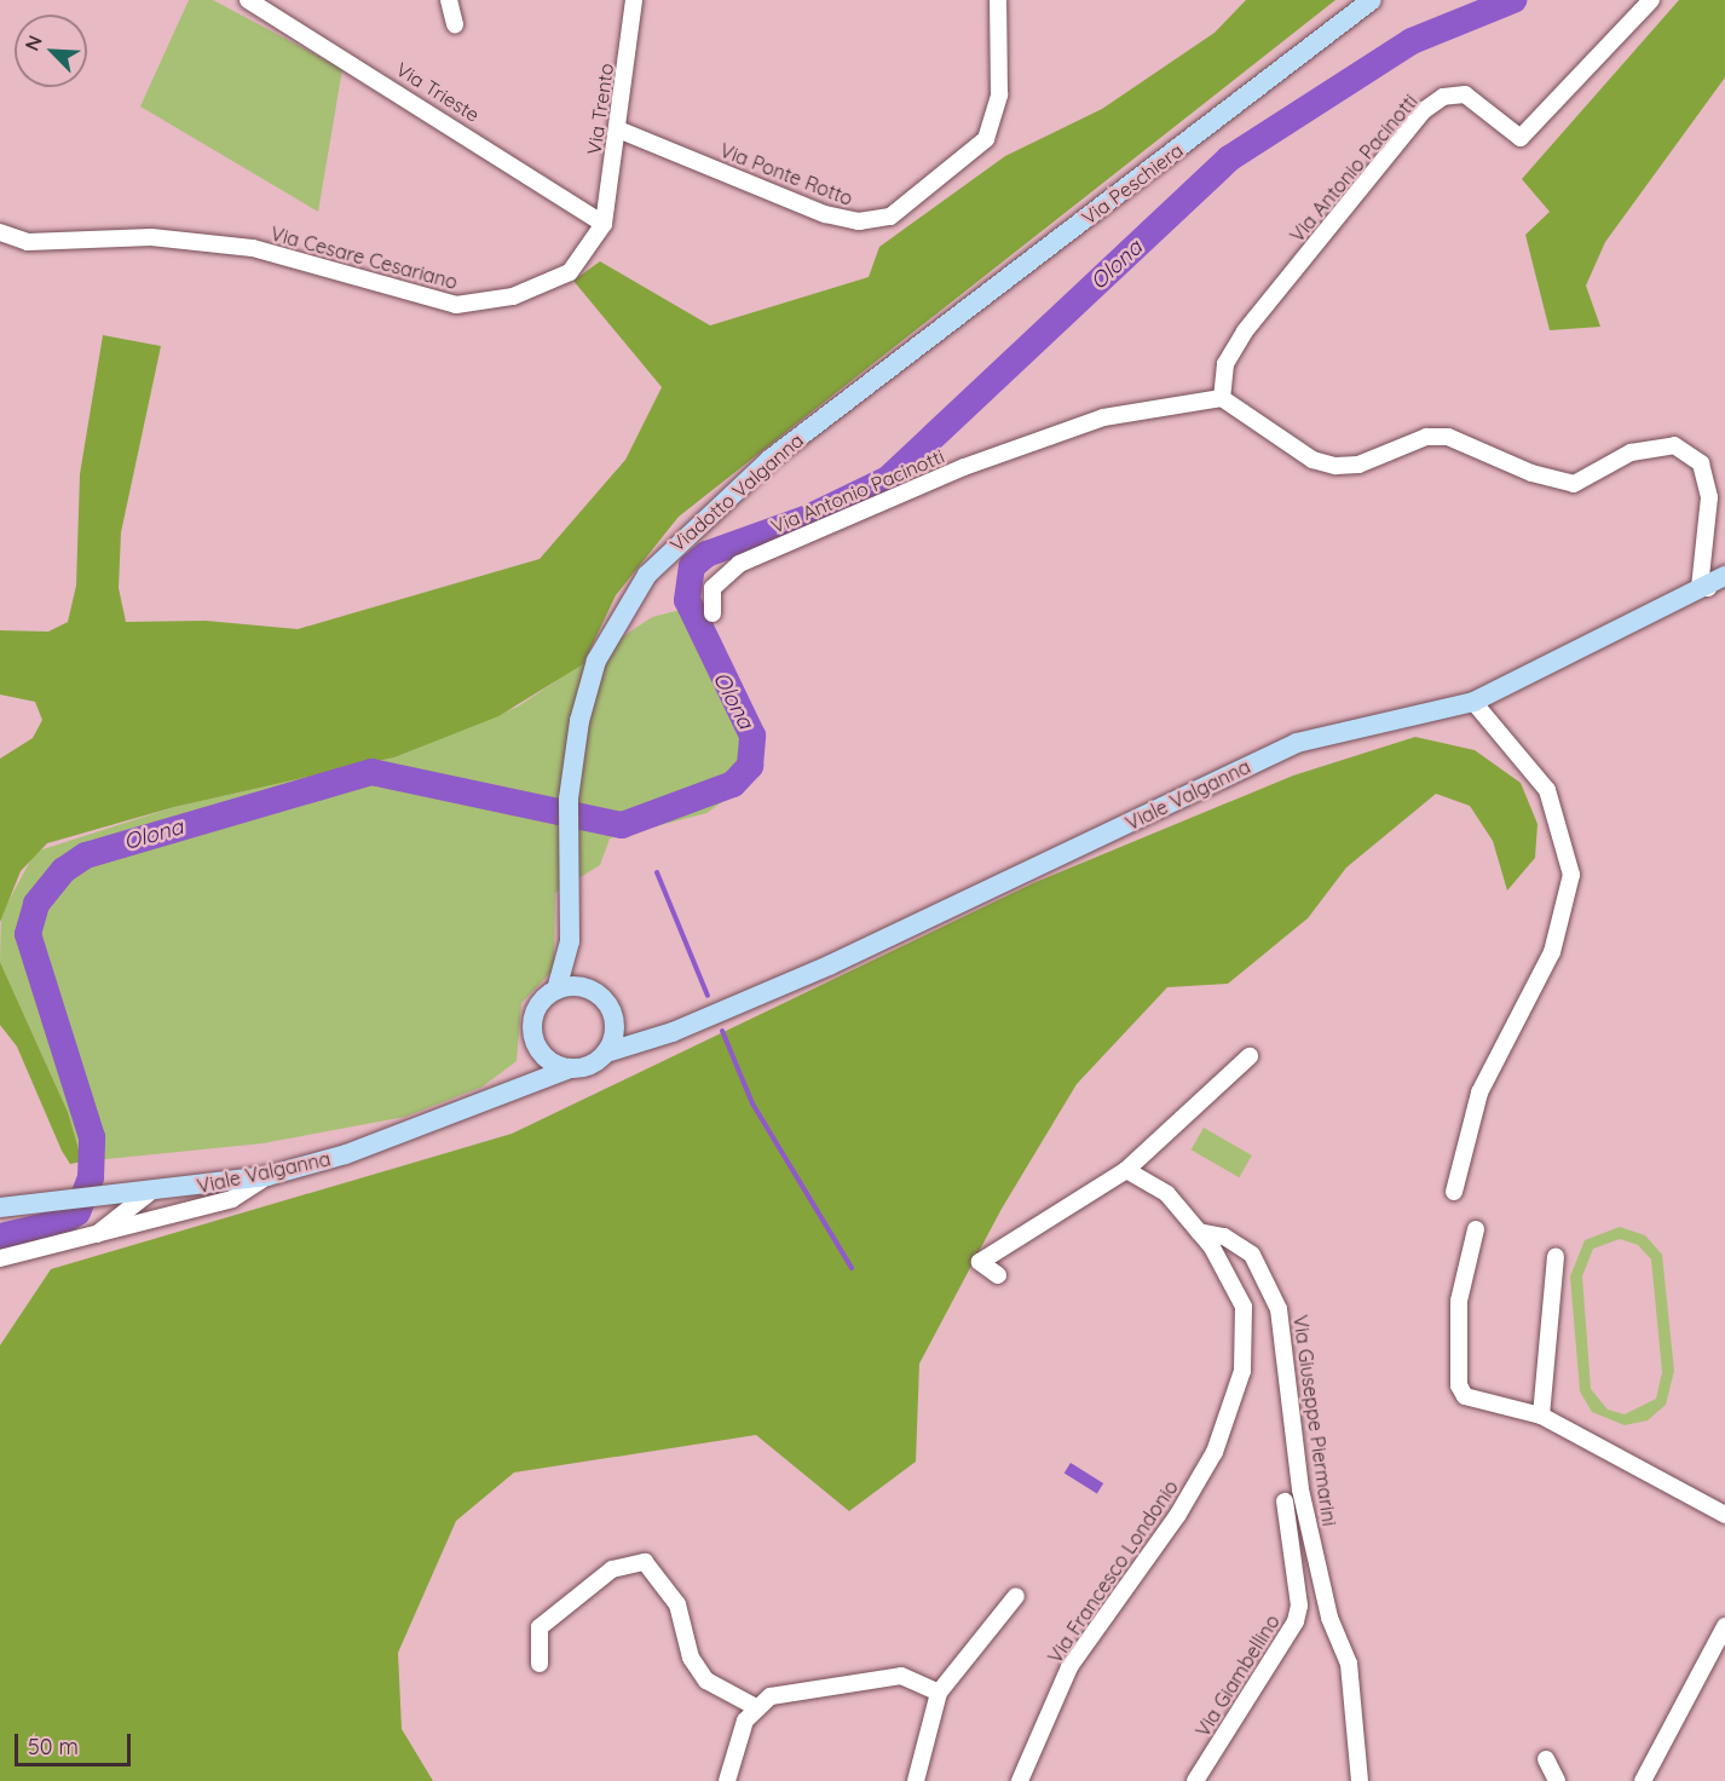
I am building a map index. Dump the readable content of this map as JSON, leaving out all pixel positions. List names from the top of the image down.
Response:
{
  "streets": {
    "main road": ["Via Peschiera", "Viadotto Valganna", "Viale Valganna"],
    "street": [
      "Via Trieste",
      "Via Trento",
      "Via Antonio Pacinotti",
      "Via Ponte Rotto",
      "Via Cesare Cesariano",
      "Via Giuseppe Piermarini",
      "Via Francesco Londonio",
      "Via Giambellino"
    ]
  },
  "crossings": [
    ["Via Trieste", "Via Trento"],
    ["Via Trieste", "Via Cesare Cesariano"],
    ["Via Trento", "Via Ponte Rotto"],
    ["Via Trento", "Via Cesare Cesariano"],
    ["Via Peschiera", "Viadotto Valganna"],
    ["Via Giuseppe Piermarini", "Via Francesco Londonio"]
  ],
  "water": ["Olona"],
  "scale_bar": "50 m",
  "north": "top left"
}
